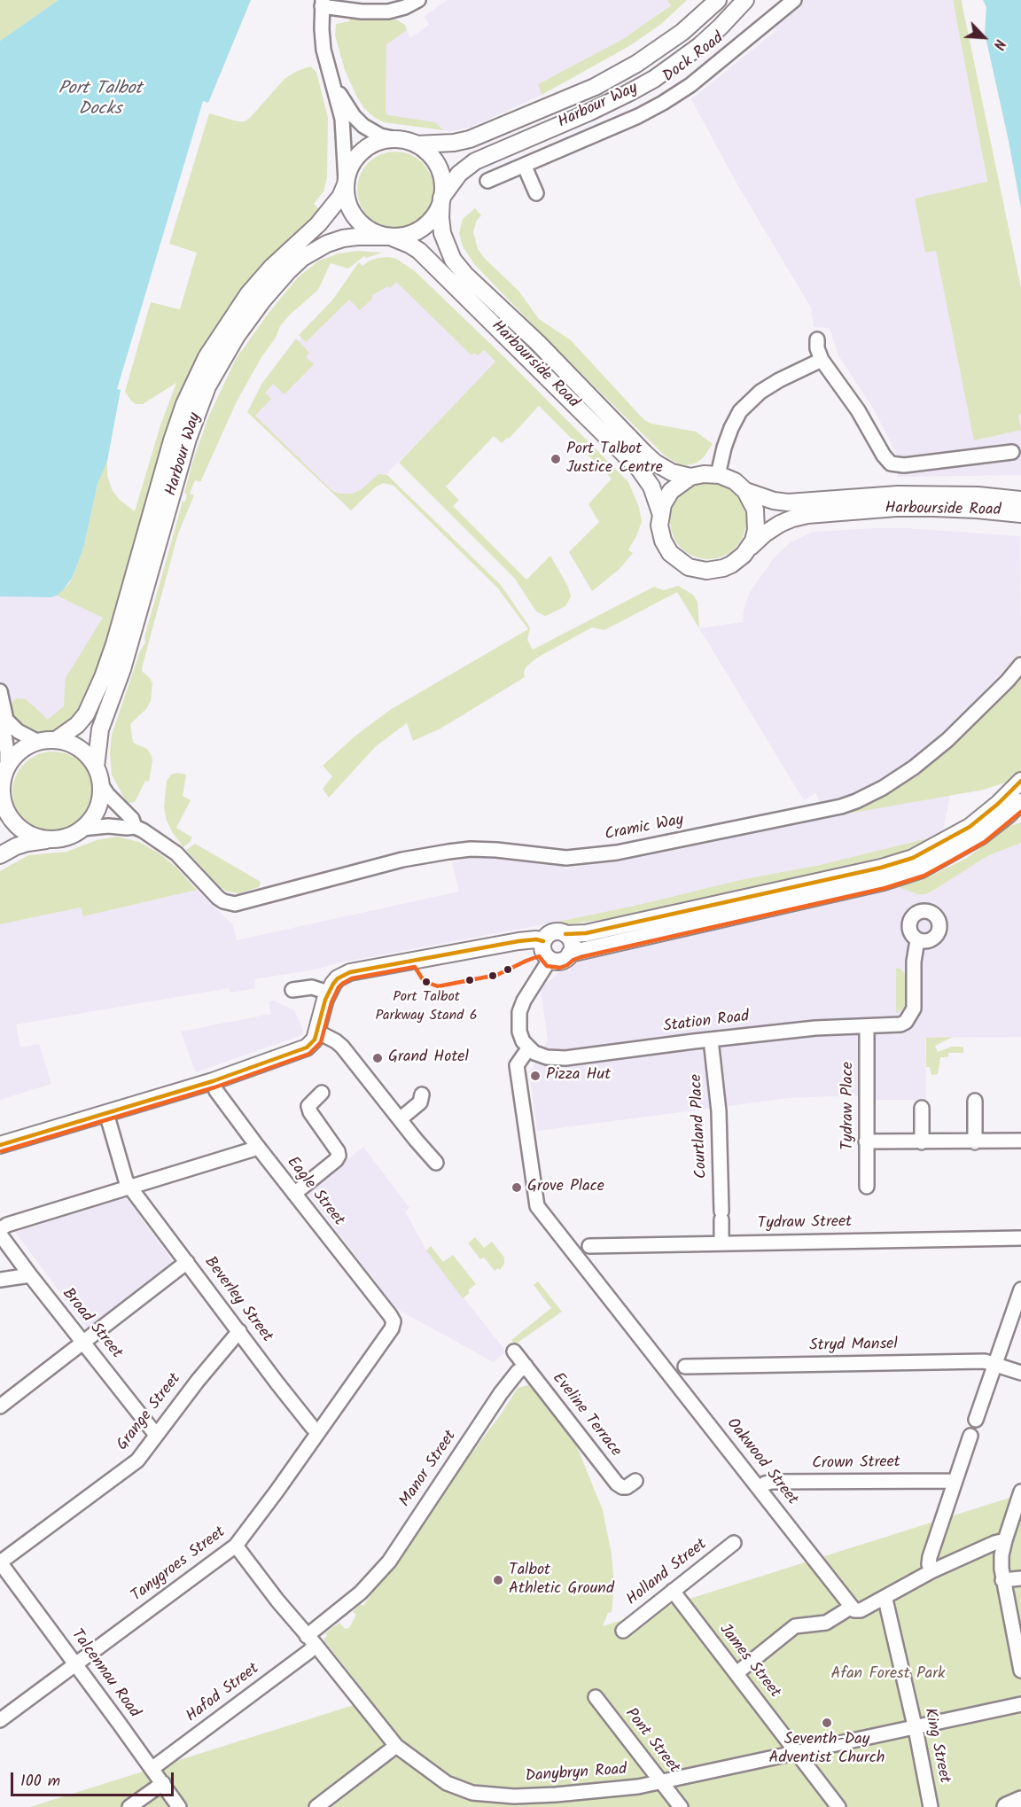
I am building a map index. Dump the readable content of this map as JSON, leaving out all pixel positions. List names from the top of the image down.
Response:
{
  "streets": {
    "main road": ["Harbour Way", "Harbourside Road"],
    "street": [
      "Dock Road",
      "Cramic Way",
      "Station Road",
      "Tydraw Place",
      "Courtland Place",
      "Eagle Street",
      "Tydraw Street",
      "Beverley Street",
      "Broad Street",
      "Stryd Mansel",
      "Grange Street",
      "Eveline Terrace",
      "Oakwood Street",
      "Crown Street",
      "Manor Street",
      "Tanygroes Street",
      "Holland Street",
      "James Street",
      "Talcennau Road",
      "Hafod Street",
      "Pont Street",
      "King Street",
      "Danybryn Road"
    ]
  },
  "crossings": [
    ["Harbour Way", "Harbourside Road"],
    ["Station Road", "Tydraw Place"],
    ["Station Road", "Courtland Place"],
    ["Station Road", "Oakwood Street"],
    ["Courtland Place", "Tydraw Street"],
    ["Eagle Street", "Tanygroes Street"],
    ["Beverley Street", "Grange Street"],
    ["Beverley Street", "Tanygroes Street"],
    ["Broad Street", "Grange Street"],
    ["Grange Street", "Talcennau Road"],
    ["Eveline Terrace", "Manor Street"],
    ["Oakwood Street", "Crown Street"],
    ["Manor Street", "Hafod Street"],
    ["Manor Street", "Danybryn Road"],
    ["Tanygroes Street", "Talcennau Road"],
    ["Tanygroes Street", "Danybryn Road"],
    ["Holland Street", "James Street"],
    ["James Street", "Danybryn Road"],
    ["Talcennau Road", "Hafod Street"],
    ["Hafod Street", "Danybryn Road"],
    ["Pont Street", "Danybryn Road"],
    ["King Street", "Danybryn Road"]
  ],
  "water": ["Port Talbot Docks"],
  "parks": ["Afan Forest Park"],
  "places": [
    "Port Talbot Justice Centre",
    "Port Talbot Parkway Stand 6",
    "Grand Hotel",
    "Pizza Hut",
    "Grove Place",
    "Talbot Athletic Ground",
    "Seventh-Day Adventist Church"
  ],
  "scale_bar": "100 m",
  "north": "bottom right"
}
